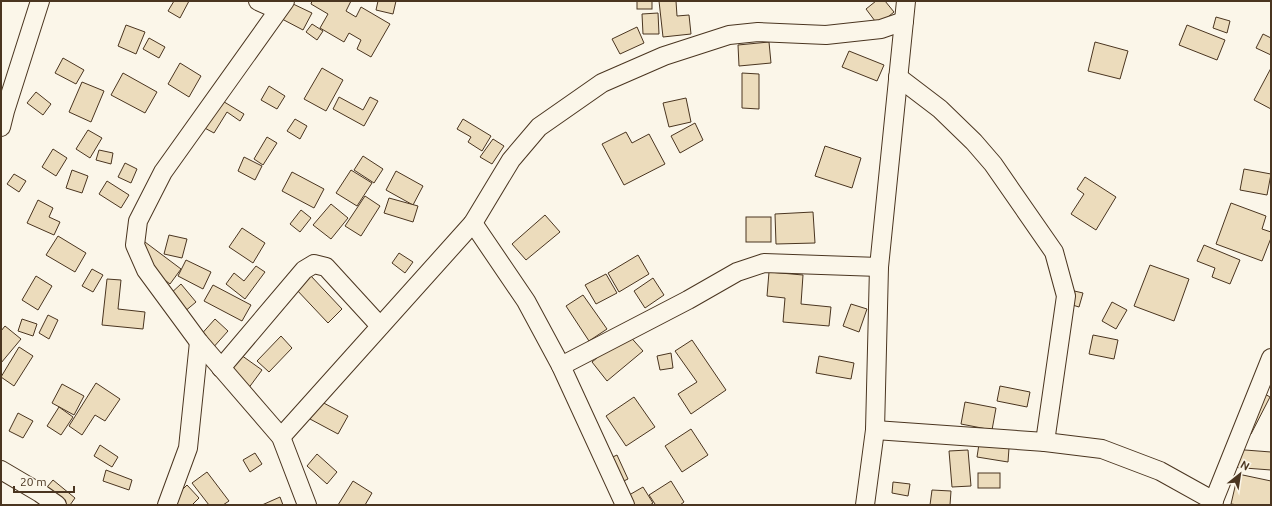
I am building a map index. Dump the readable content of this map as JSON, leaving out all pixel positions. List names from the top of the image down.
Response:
{
  "scale_bar": "20 m",
  "north": "top right"
}
